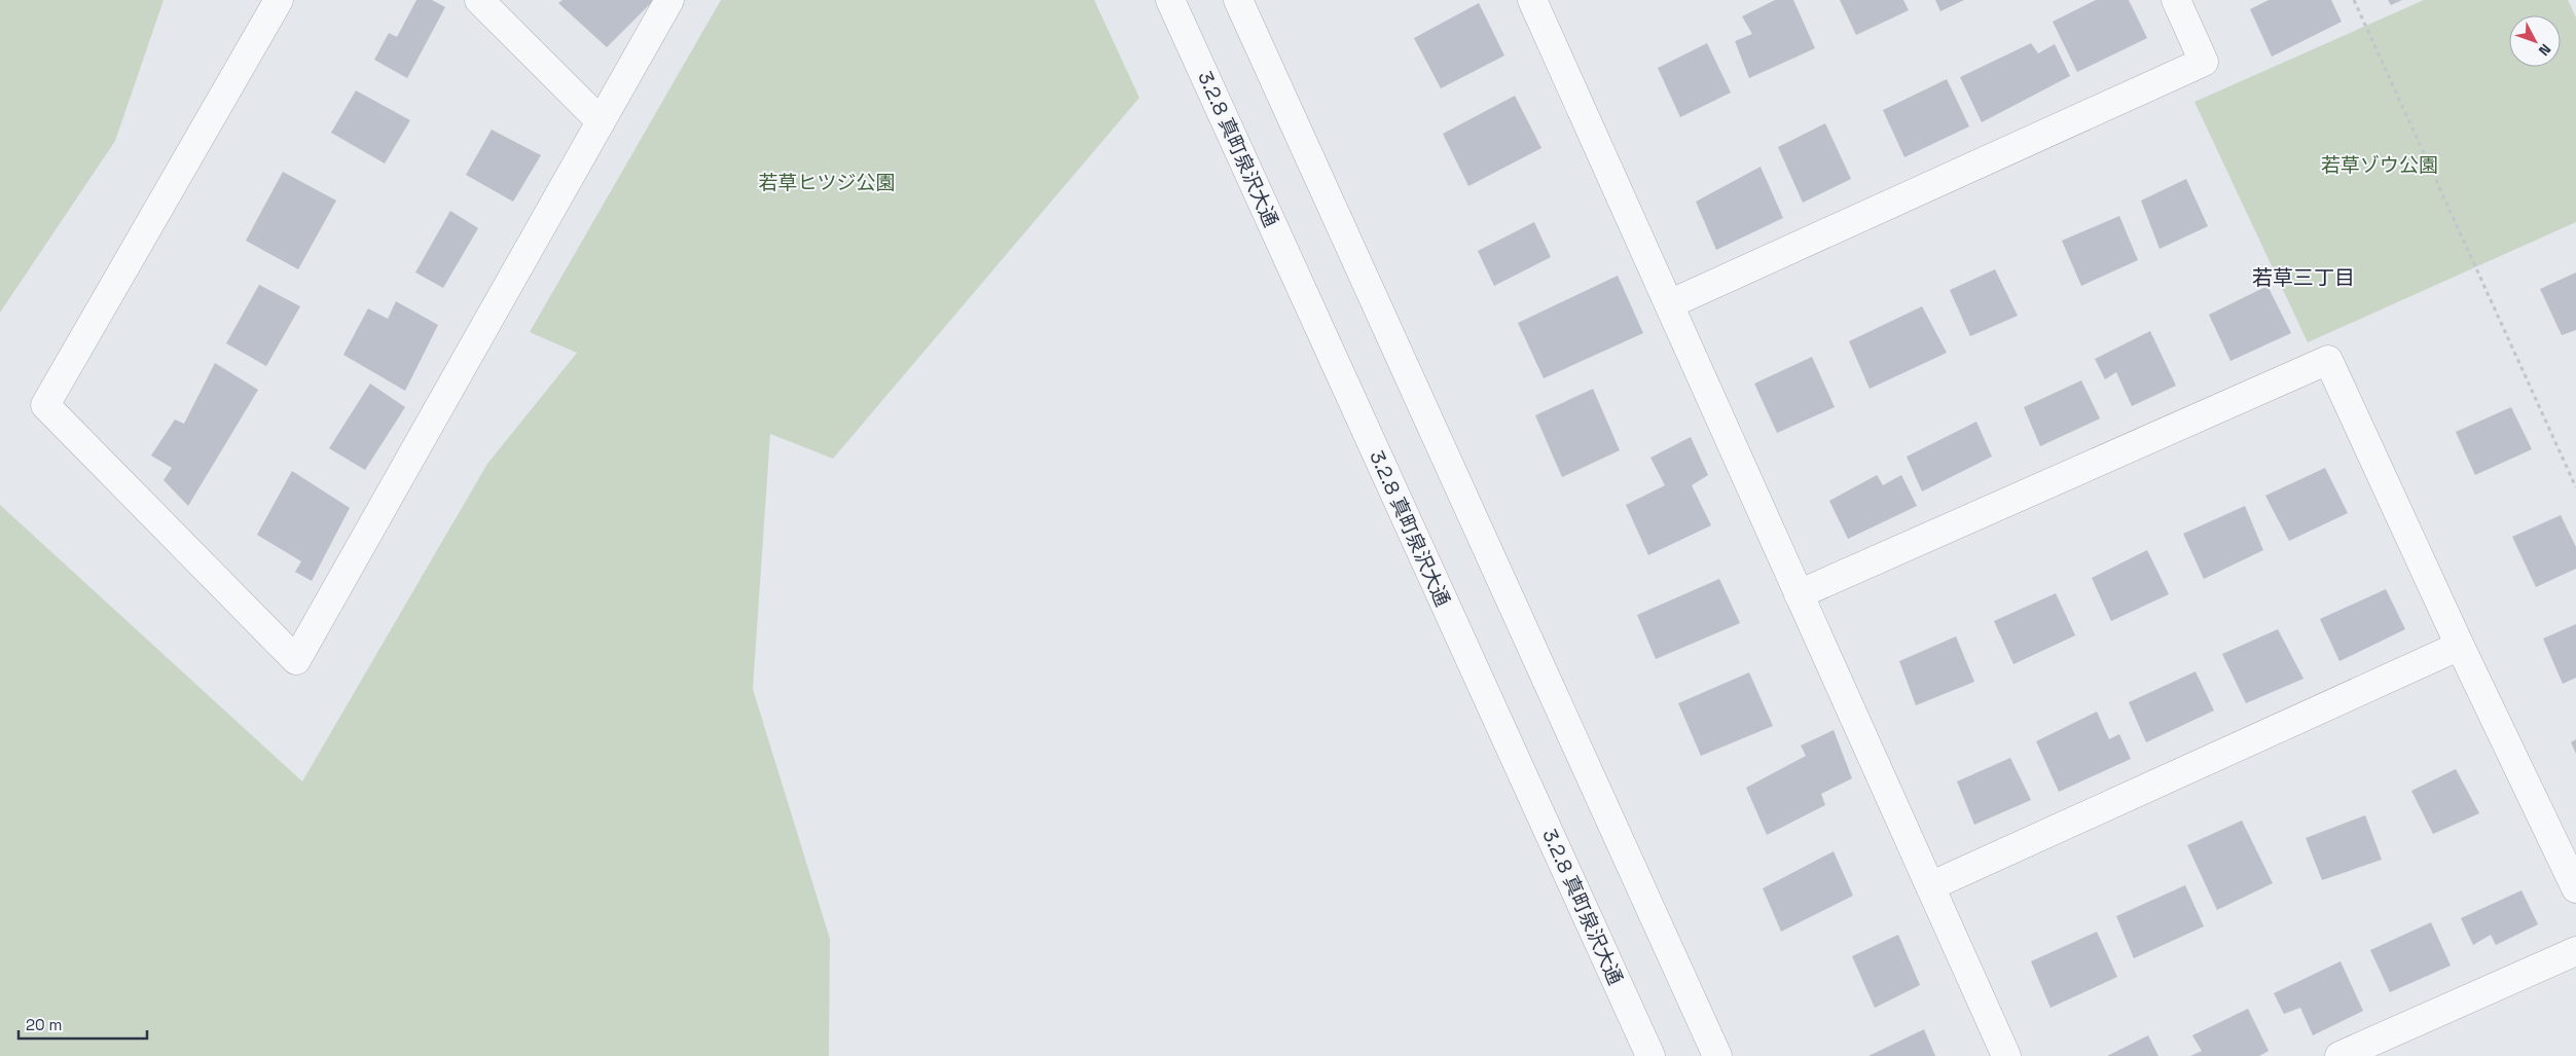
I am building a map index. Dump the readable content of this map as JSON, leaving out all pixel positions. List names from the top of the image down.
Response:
{
  "streets": {
    "street": ["3.2.8 真町泉沢大通"]
  },
  "districts": ["若草三丁目"],
  "parks": ["若草ゾウ公園", "若草ヒツジ公園"],
  "scale_bar": "20 m",
  "north": "bottom right"
}
